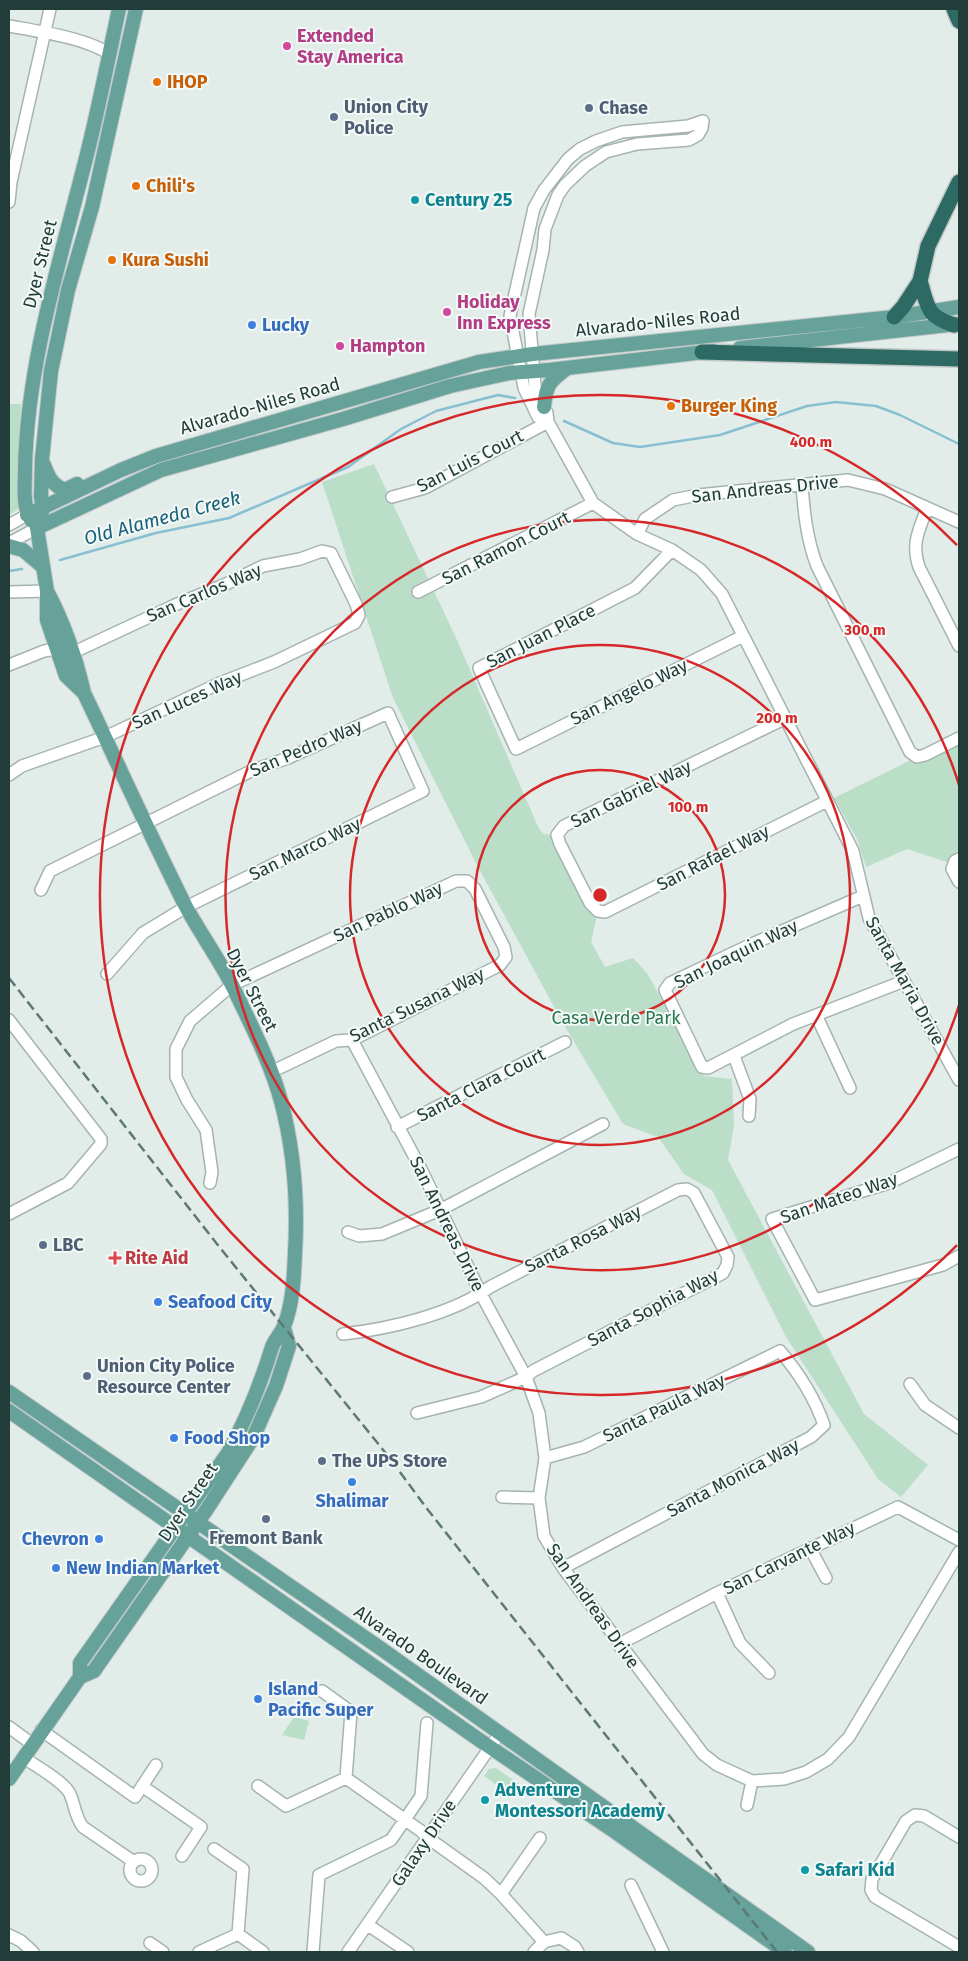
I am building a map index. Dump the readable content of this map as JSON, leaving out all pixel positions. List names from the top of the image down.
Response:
{
  "streets": {
    "main road": ["Dyer Street", "Alvarado-Niles Road", "Alvarado Boulevard"],
    "street": [
      "San Luis Court",
      "San Andreas Drive",
      "San Ramon Court",
      "San Carlos Way",
      "San Juan Place",
      "San Angelo Way",
      "San Luces Way",
      "San Pedro Way",
      "San Gabriel Way",
      "San Marco Way",
      "San Rafael Way",
      "San Pablo Way",
      "San Joaquin Way",
      "Santa Maria Drive",
      "Santa Susana Way",
      "Santa Clara Court",
      "San Mateo Way",
      "Santa Rosa Way",
      "Santa Sophia Way",
      "Santa Paula Way",
      "Santa Monica Way",
      "San Carvante Way",
      "Galaxy Drive"
    ]
  },
  "crossings": [
    ["Dyer Street", "Alvarado-Niles Road"],
    ["Dyer Street", "San Carlos Way"],
    ["Dyer Street", "San Luces Way"],
    ["Dyer Street", "San Pedro Way"],
    ["Dyer Street", "San Marco Way"],
    ["Dyer Street", "San Pablo Way"],
    ["Dyer Street", "Santa Susana Way"],
    ["Dyer Street", "Alvarado Boulevard"],
    ["Alvarado-Niles Road", "Santa Maria Drive"],
    ["San Luis Court", "Santa Maria Drive"],
    ["San Andreas Drive", "Santa Maria Drive"],
    ["San Andreas Drive", "Santa Susana Way"],
    ["San Andreas Drive", "Santa Clara Court"],
    ["San Andreas Drive", "Santa Rosa Way"],
    ["San Andreas Drive", "Santa Sophia Way"],
    ["San Andreas Drive", "Santa Paula Way"],
    ["San Andreas Drive", "Santa Monica Way"],
    ["San Andreas Drive", "San Carvante Way"],
    ["San Ramon Court", "Santa Maria Drive"],
    ["San Carlos Way", "San Luces Way"],
    ["San Juan Place", "San Angelo Way"],
    ["San Juan Place", "Santa Maria Drive"],
    ["San Angelo Way", "Santa Maria Drive"],
    ["San Pedro Way", "San Marco Way"],
    ["San Gabriel Way", "San Rafael Way"],
    ["San Gabriel Way", "Santa Maria Drive"],
    ["San Rafael Way", "Santa Maria Drive"],
    ["San Pablo Way", "Santa Susana Way"],
    ["San Joaquin Way", "Santa Maria Drive"],
    ["Santa Rosa Way", "Santa Sophia Way"],
    ["Santa Paula Way", "Santa Monica Way"],
    ["Alvarado Boulevard", "Galaxy Drive"]
  ],
  "water": ["Old Alameda Creek"],
  "parks": ["Casa Verde Park"],
  "places": {
    "other": [
      "Extended Stay America",
      "IHOP",
      "Chase",
      "Union City Police",
      "Chili's",
      "Century 25",
      "Kura Sushi",
      "Holiday Inn Express",
      "Lucky",
      "Hampton",
      "Burger King",
      "LBC",
      "Seafood City",
      "Union City Police Resource Center",
      "Food Shop",
      "The UPS Store",
      "Shalimar",
      "Fremont Bank",
      "Chevron",
      "New Indian Market",
      "Island Pacific Super",
      "Adventure Montessori Academy",
      "Safari Kid"
    ],
    "health": ["Rite Aid"]
  },
  "rings": [
    "400 m",
    "300 m",
    "200 m",
    "100 m"
  ]
}
